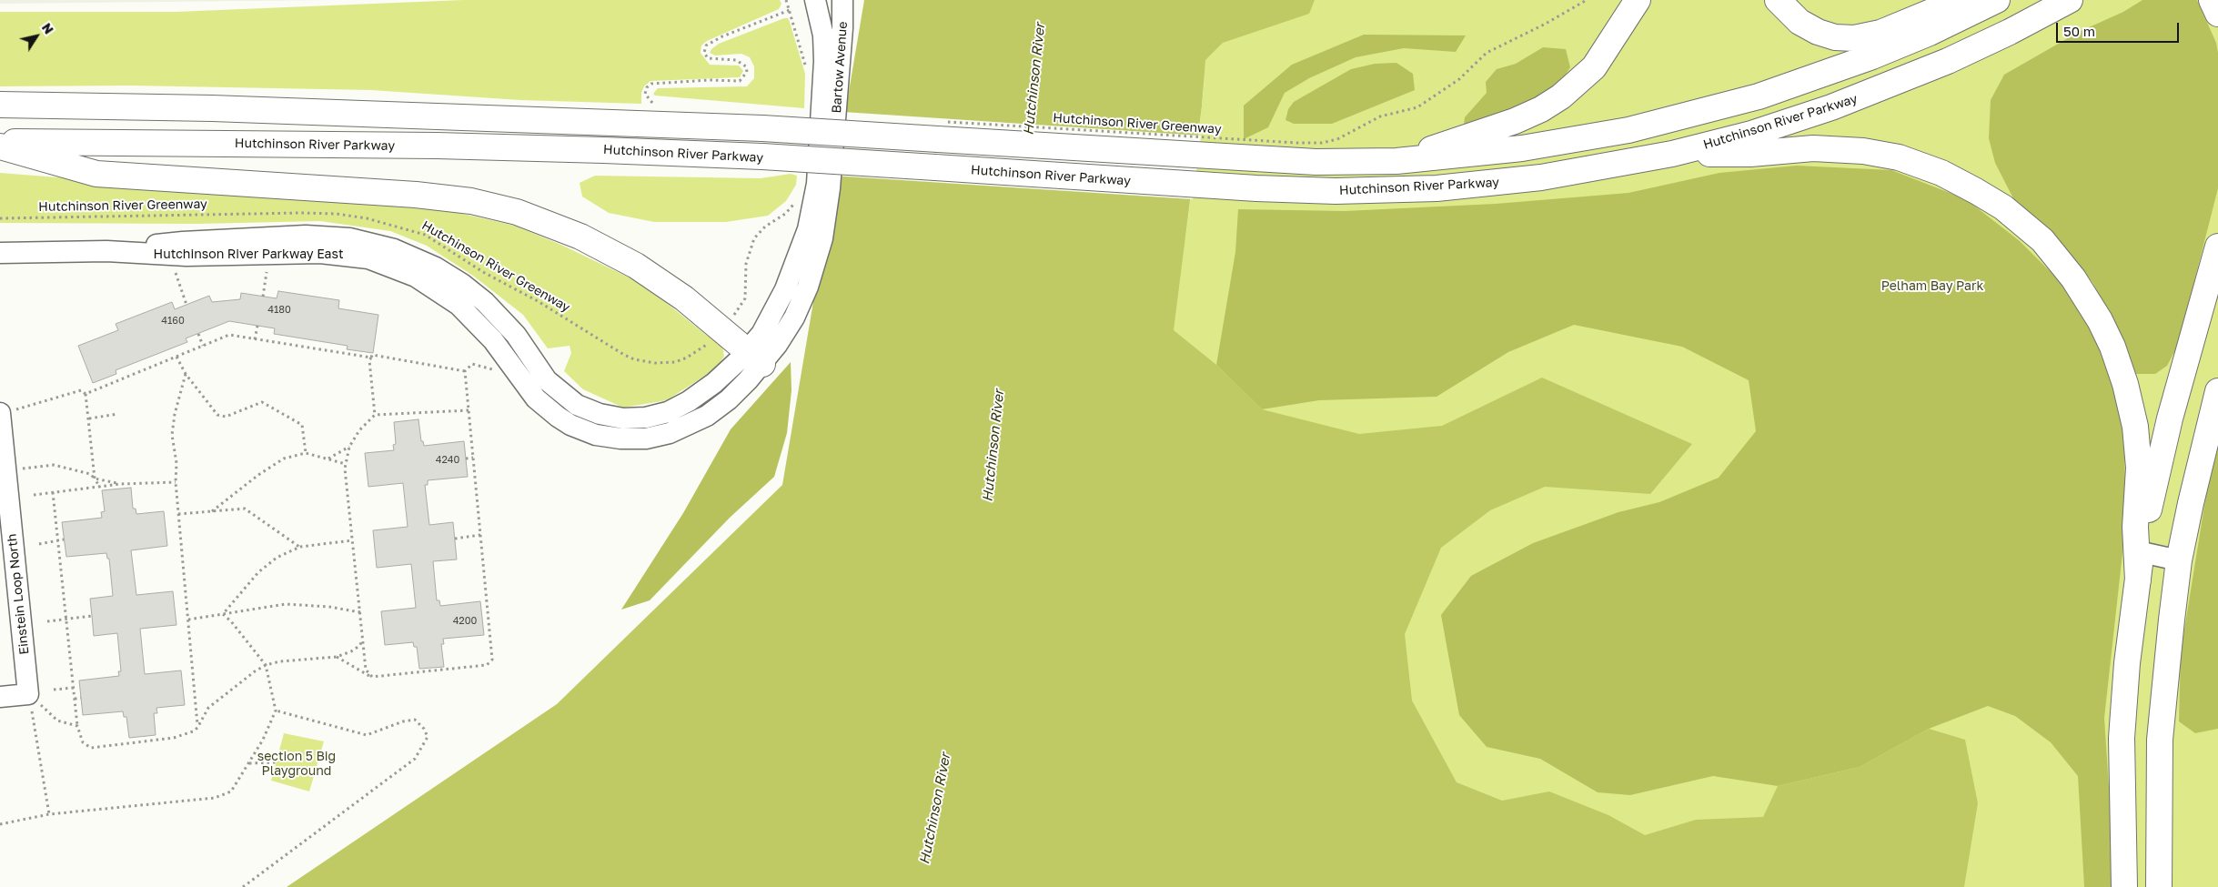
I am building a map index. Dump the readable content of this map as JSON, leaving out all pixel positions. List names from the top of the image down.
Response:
{
  "streets": {
    "highway": ["Hutchinson River Parkway"],
    "street": ["Bartow Avenue", "Hutchinson River Parkway East", "Einstein Loop North"],
    "path": ["Hutchinson River Greenway"]
  },
  "crossings": [
    ["Bartow Avenue", "Hutchinson River Parkway East"]
  ],
  "water": ["Hutchinson River"],
  "parks": ["Pelham Bay Park", "section 5 Big Playground"],
  "house_numbers": [
    "4180",
    "4160",
    "4240",
    "4200"
  ],
  "scale_bar": "50 m",
  "north": "top right"
}
